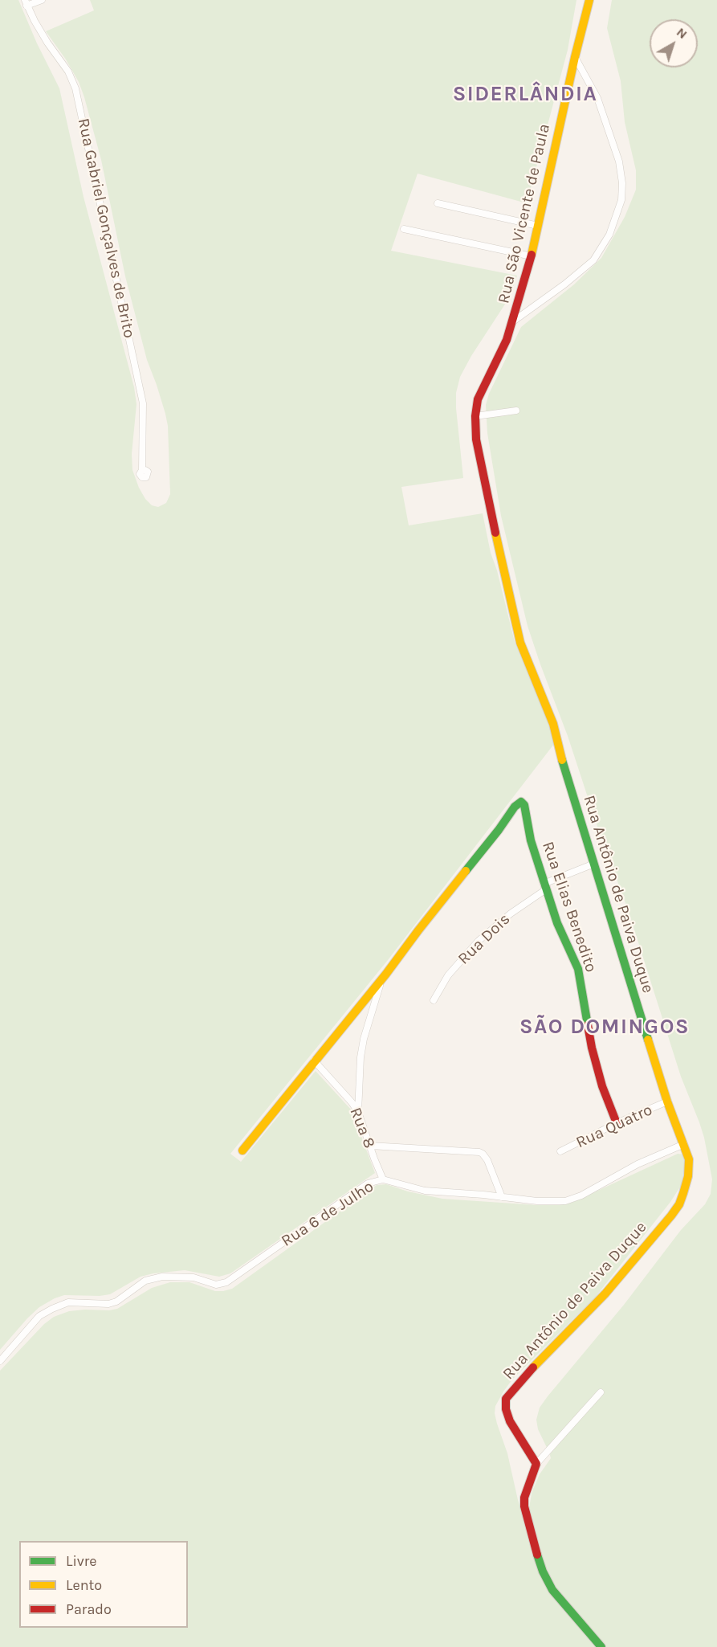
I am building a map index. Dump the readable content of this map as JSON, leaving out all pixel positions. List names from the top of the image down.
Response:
{
  "streets": {
    "street": [
      "Rua São Vicente de Paula",
      "Rua Gabriel Gonçalves de Brito",
      "Rua Antônio de Paiva Duque",
      "Rua Elias Benedito",
      "Rua Dois",
      "Rua Quatro",
      "Rua 8",
      "Rua 6 de Julho"
    ]
  },
  "crossings": [
    ["Rua São Vicente de Paula", "Rua Antônio de Paiva Duque"],
    ["Rua Antônio de Paiva Duque", "Rua Dois"],
    ["Rua Antônio de Paiva Duque", "Rua Quatro"],
    ["Rua Antônio de Paiva Duque", "Rua 6 de Julho"],
    ["Rua Elias Benedito", "Rua Dois"],
    ["Rua Elias Benedito", "Rua Quatro"],
    ["Rua 8", "Rua 6 de Julho"]
  ],
  "districts": ["SIDERLÂNDIA", "SÃO DOMINGOS"],
  "legend": ["Livre", "Lento", "Parado"],
  "north": "top right"
}
